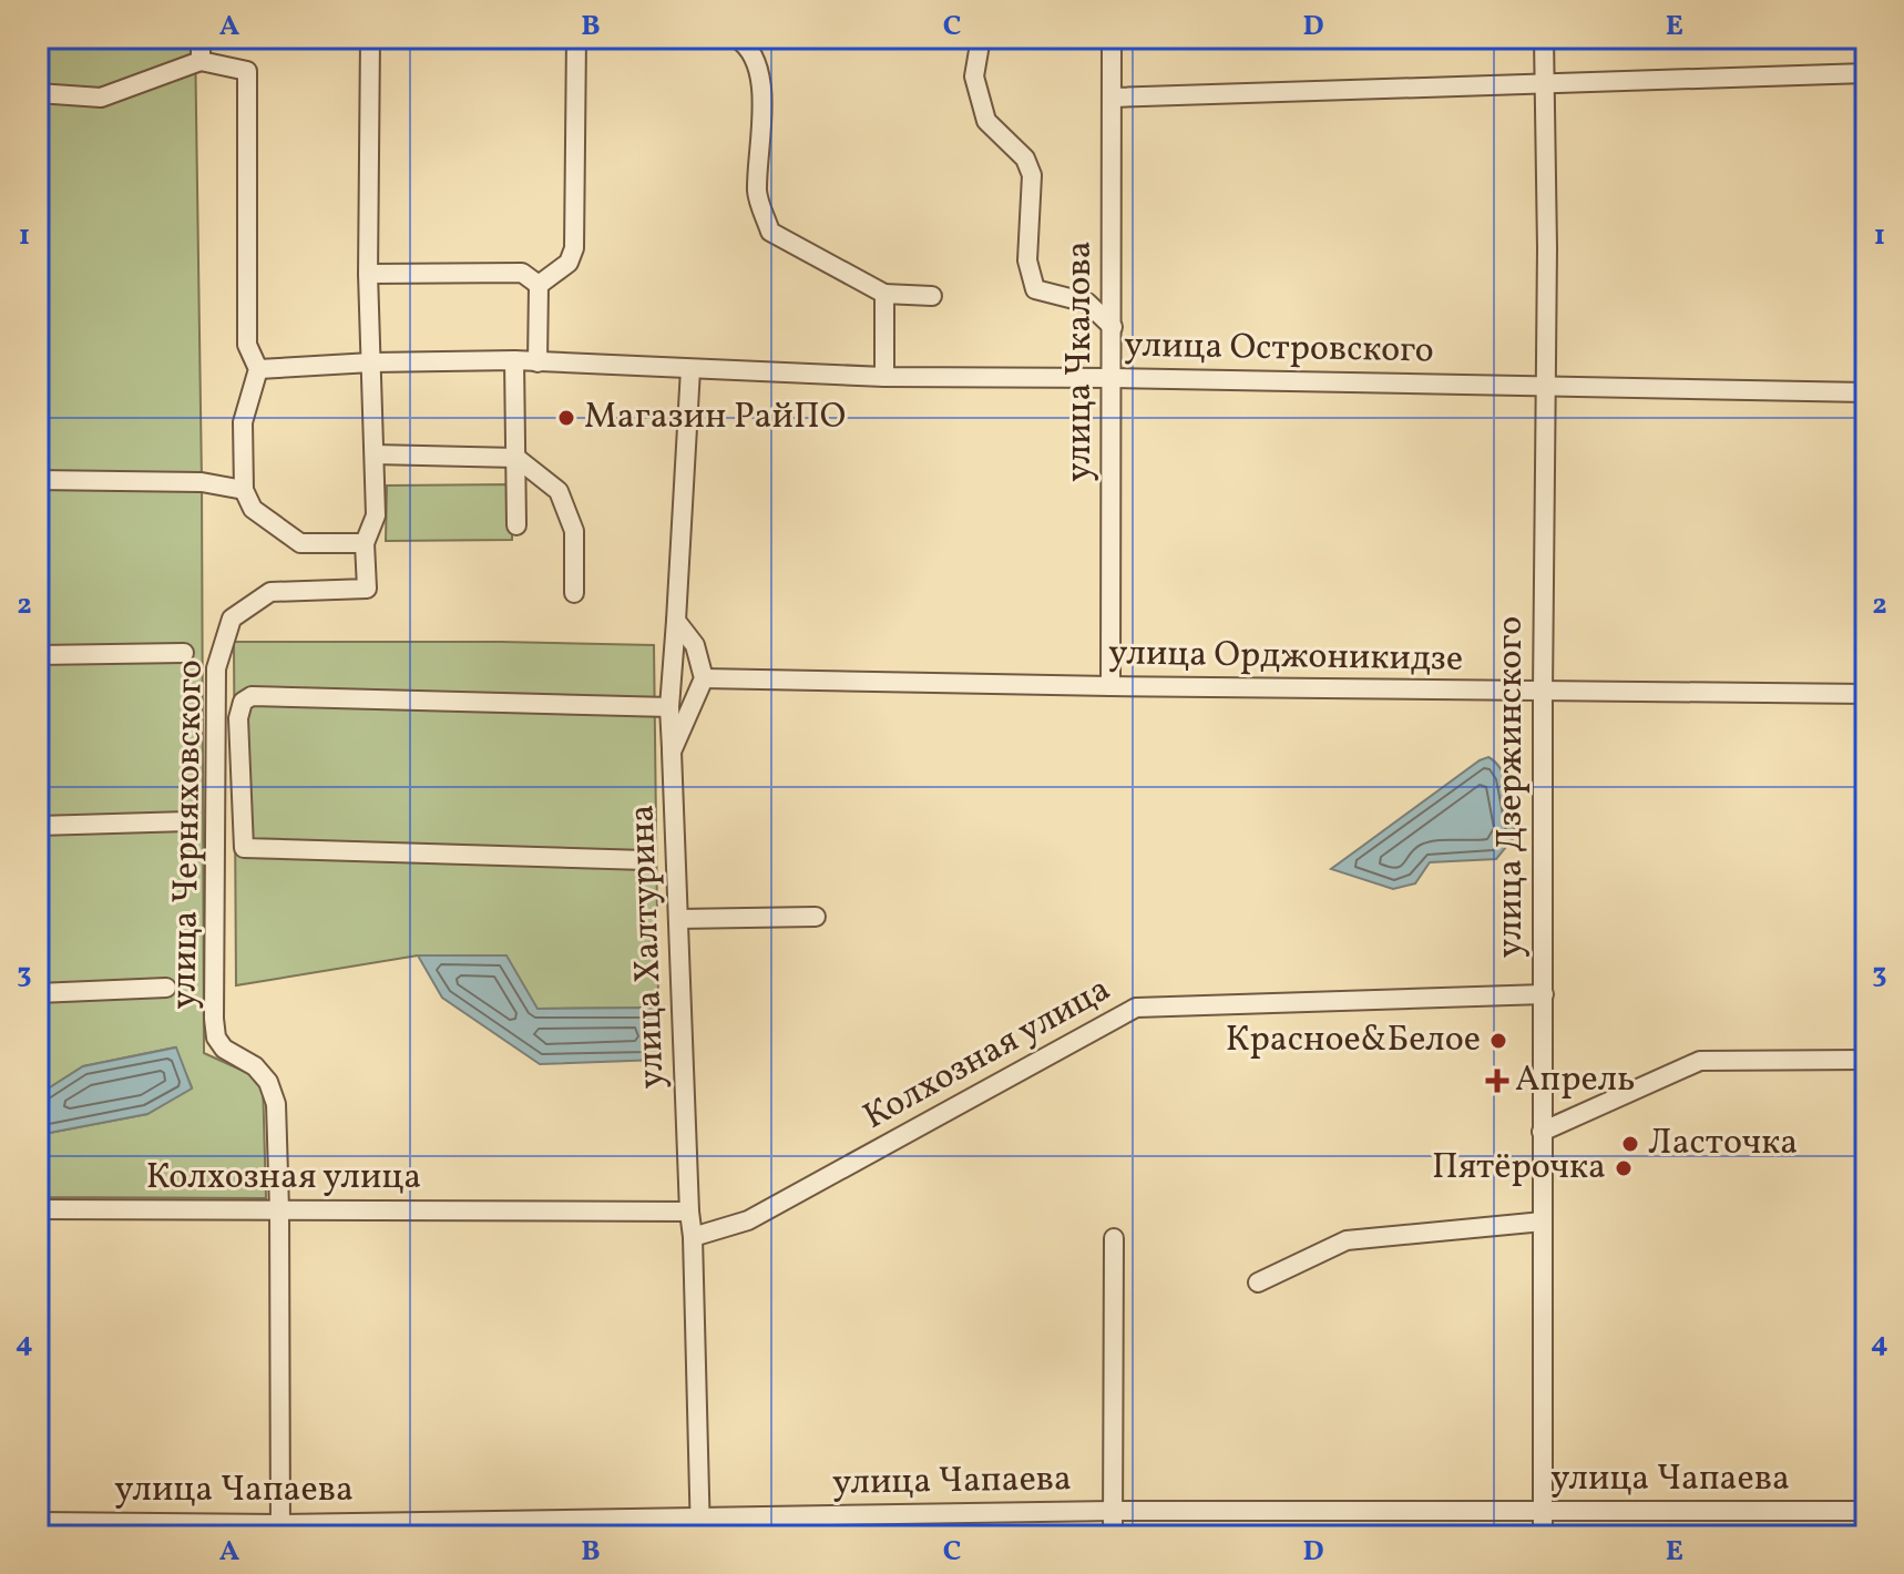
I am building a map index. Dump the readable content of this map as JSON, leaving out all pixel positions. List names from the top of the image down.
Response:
{
  "streets": {
    "street": [
      "улица Островского",
      "улица Чкалова",
      "улица Орджоникидзе",
      "улица Дзержинского",
      "улица Черняховского",
      "улица Халтурина",
      "Колхозная улица",
      "улица Чапаева"
    ]
  },
  "crossings": [
    ["улица Островского", "улица Чкалова"],
    ["улица Островского", "улица Дзержинского"],
    ["улица Чкалова", "улица Орджоникидзе"],
    ["улица Орджоникидзе", "улица Дзержинского"],
    ["улица Орджоникидзе", "улица Халтурина"],
    ["улица Дзержинского", "Колхозная улица"],
    ["улица Дзержинского", "улица Чапаева"],
    ["улица Черняховского", "Колхозная улица"],
    ["улица Черняховского", "улица Чапаева"],
    ["улица Халтурина", "Колхозная улица"],
    ["улица Халтурина", "улица Чапаева"]
  ],
  "places": {
    "other": [
      "Магазин РайПО",
      "Красное&Белое",
      "Ласточка",
      "Пятёрочка"
    ],
    "health": ["Апрель"]
  },
  "grid": {
    "columns": [
      "A",
      "B",
      "C",
      "D",
      "E"
    ],
    "rows": [
      "1",
      "2",
      "3",
      "4"
    ]
  }
}
